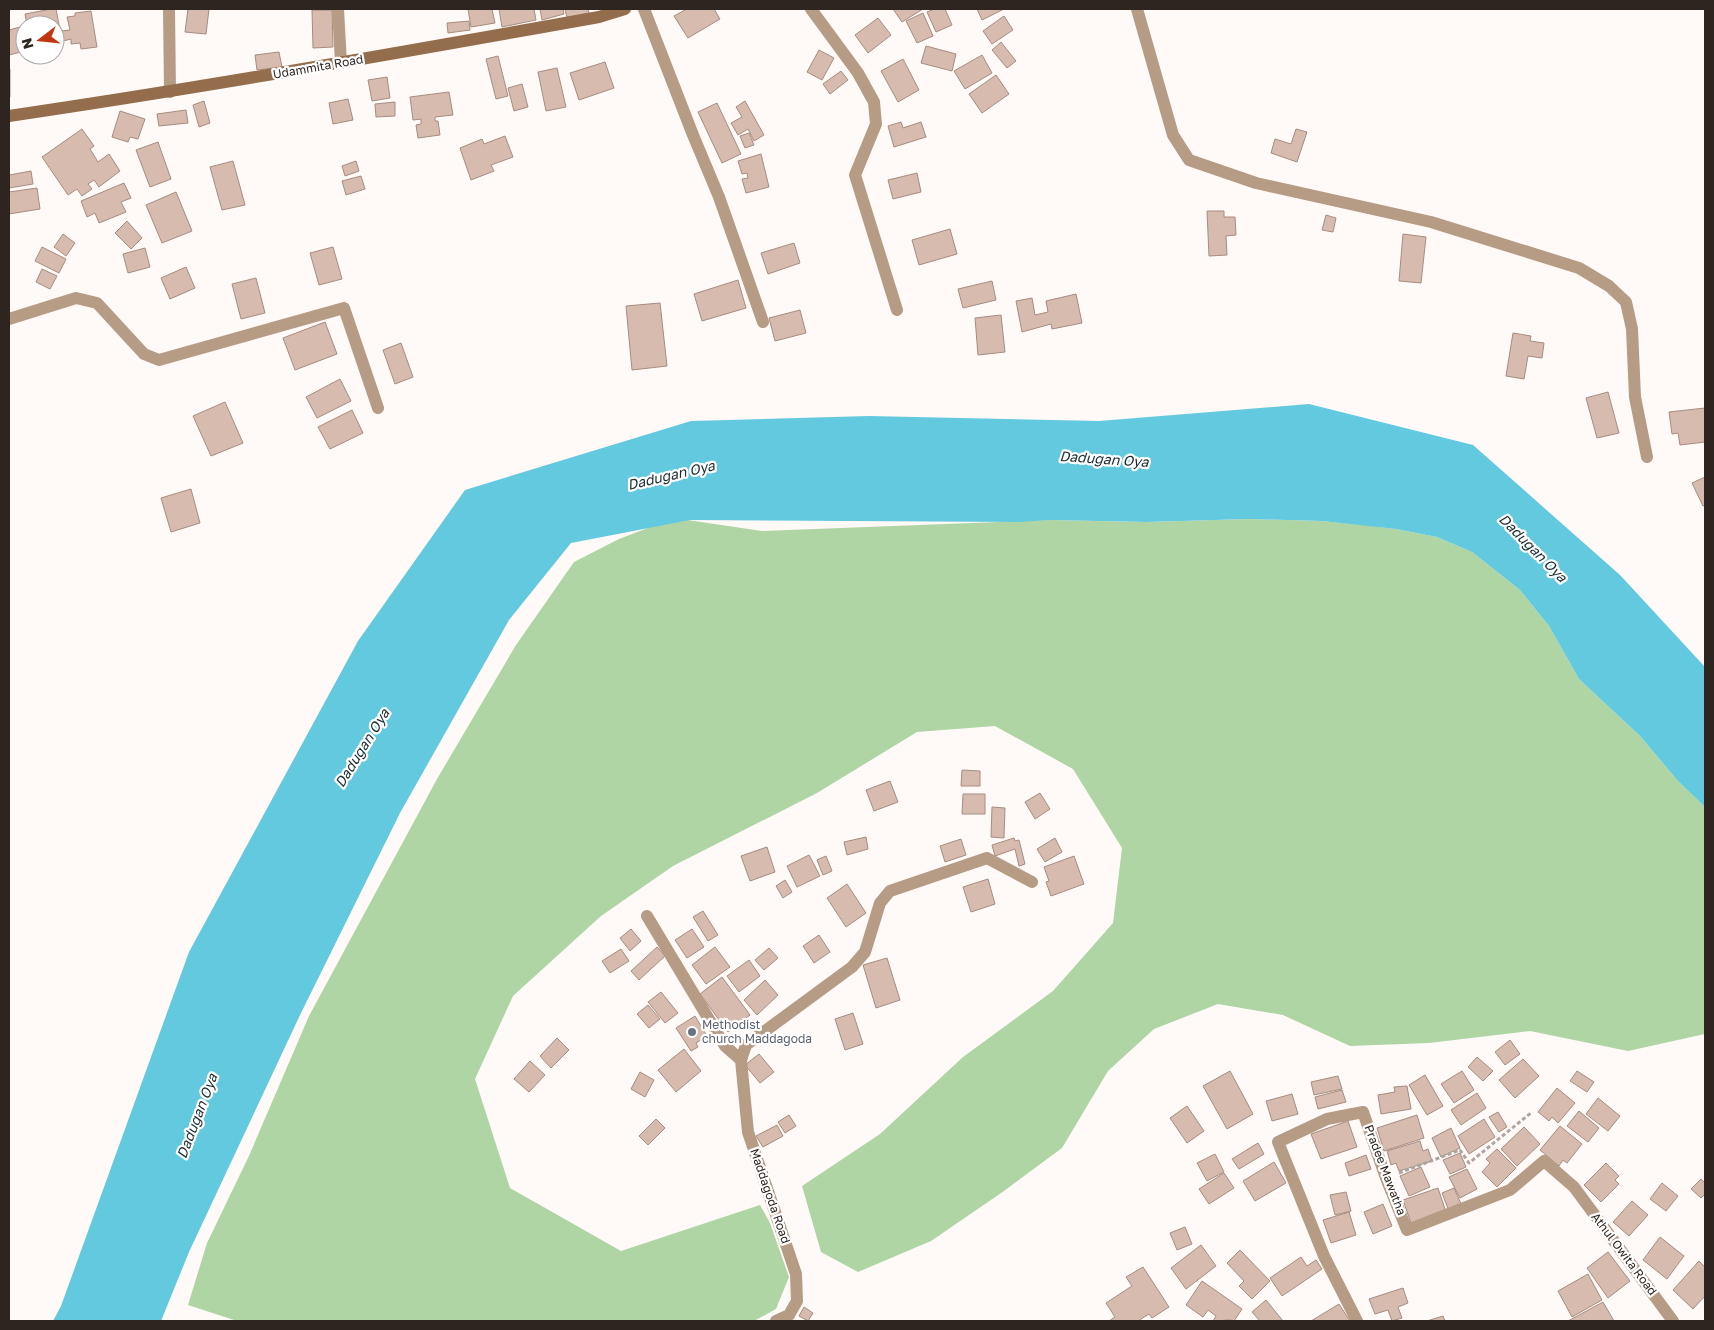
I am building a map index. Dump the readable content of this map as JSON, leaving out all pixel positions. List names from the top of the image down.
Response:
{
  "streets": {
    "street": [
      "Udammita Road",
      "Pradee Mawatha",
      "Maddagoda Road",
      "Athul Owita Road"
    ]
  },
  "crossings": [
    ["Pradee Mawatha", "Athul Owita Road"]
  ],
  "water": ["Dadugan Oya"],
  "places": ["Methodist church Maddagoda"],
  "north": "left"
}
